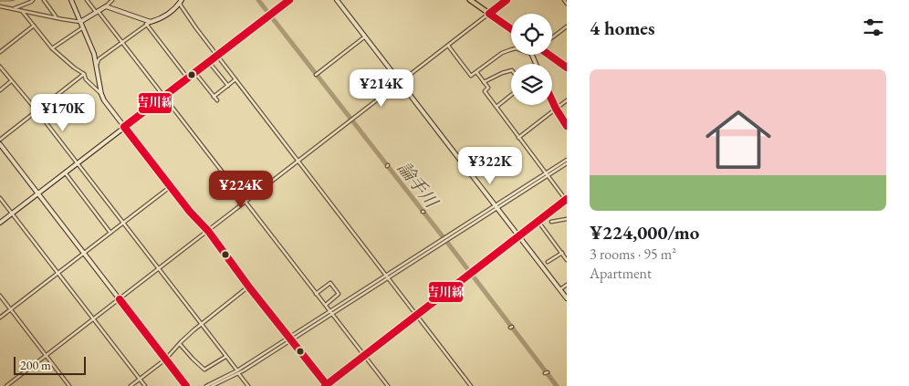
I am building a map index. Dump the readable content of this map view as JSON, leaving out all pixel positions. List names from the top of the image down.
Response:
{
  "water": ["論手川"],
  "lines": ["transit line 吉川線"],
  "scale_bar": "200 m",
  "page": {
    "heading": "4 homes",
    "list": [
      {
        "name": "¥224,000/mo",
        "note": "3 rooms · 95 m² · Apartment"
      }
    ],
    "price": [
      "¥214K",
      "¥170K",
      "¥322K",
      "¥224K"
    ],
    "scale": "200 m"
  }
}
